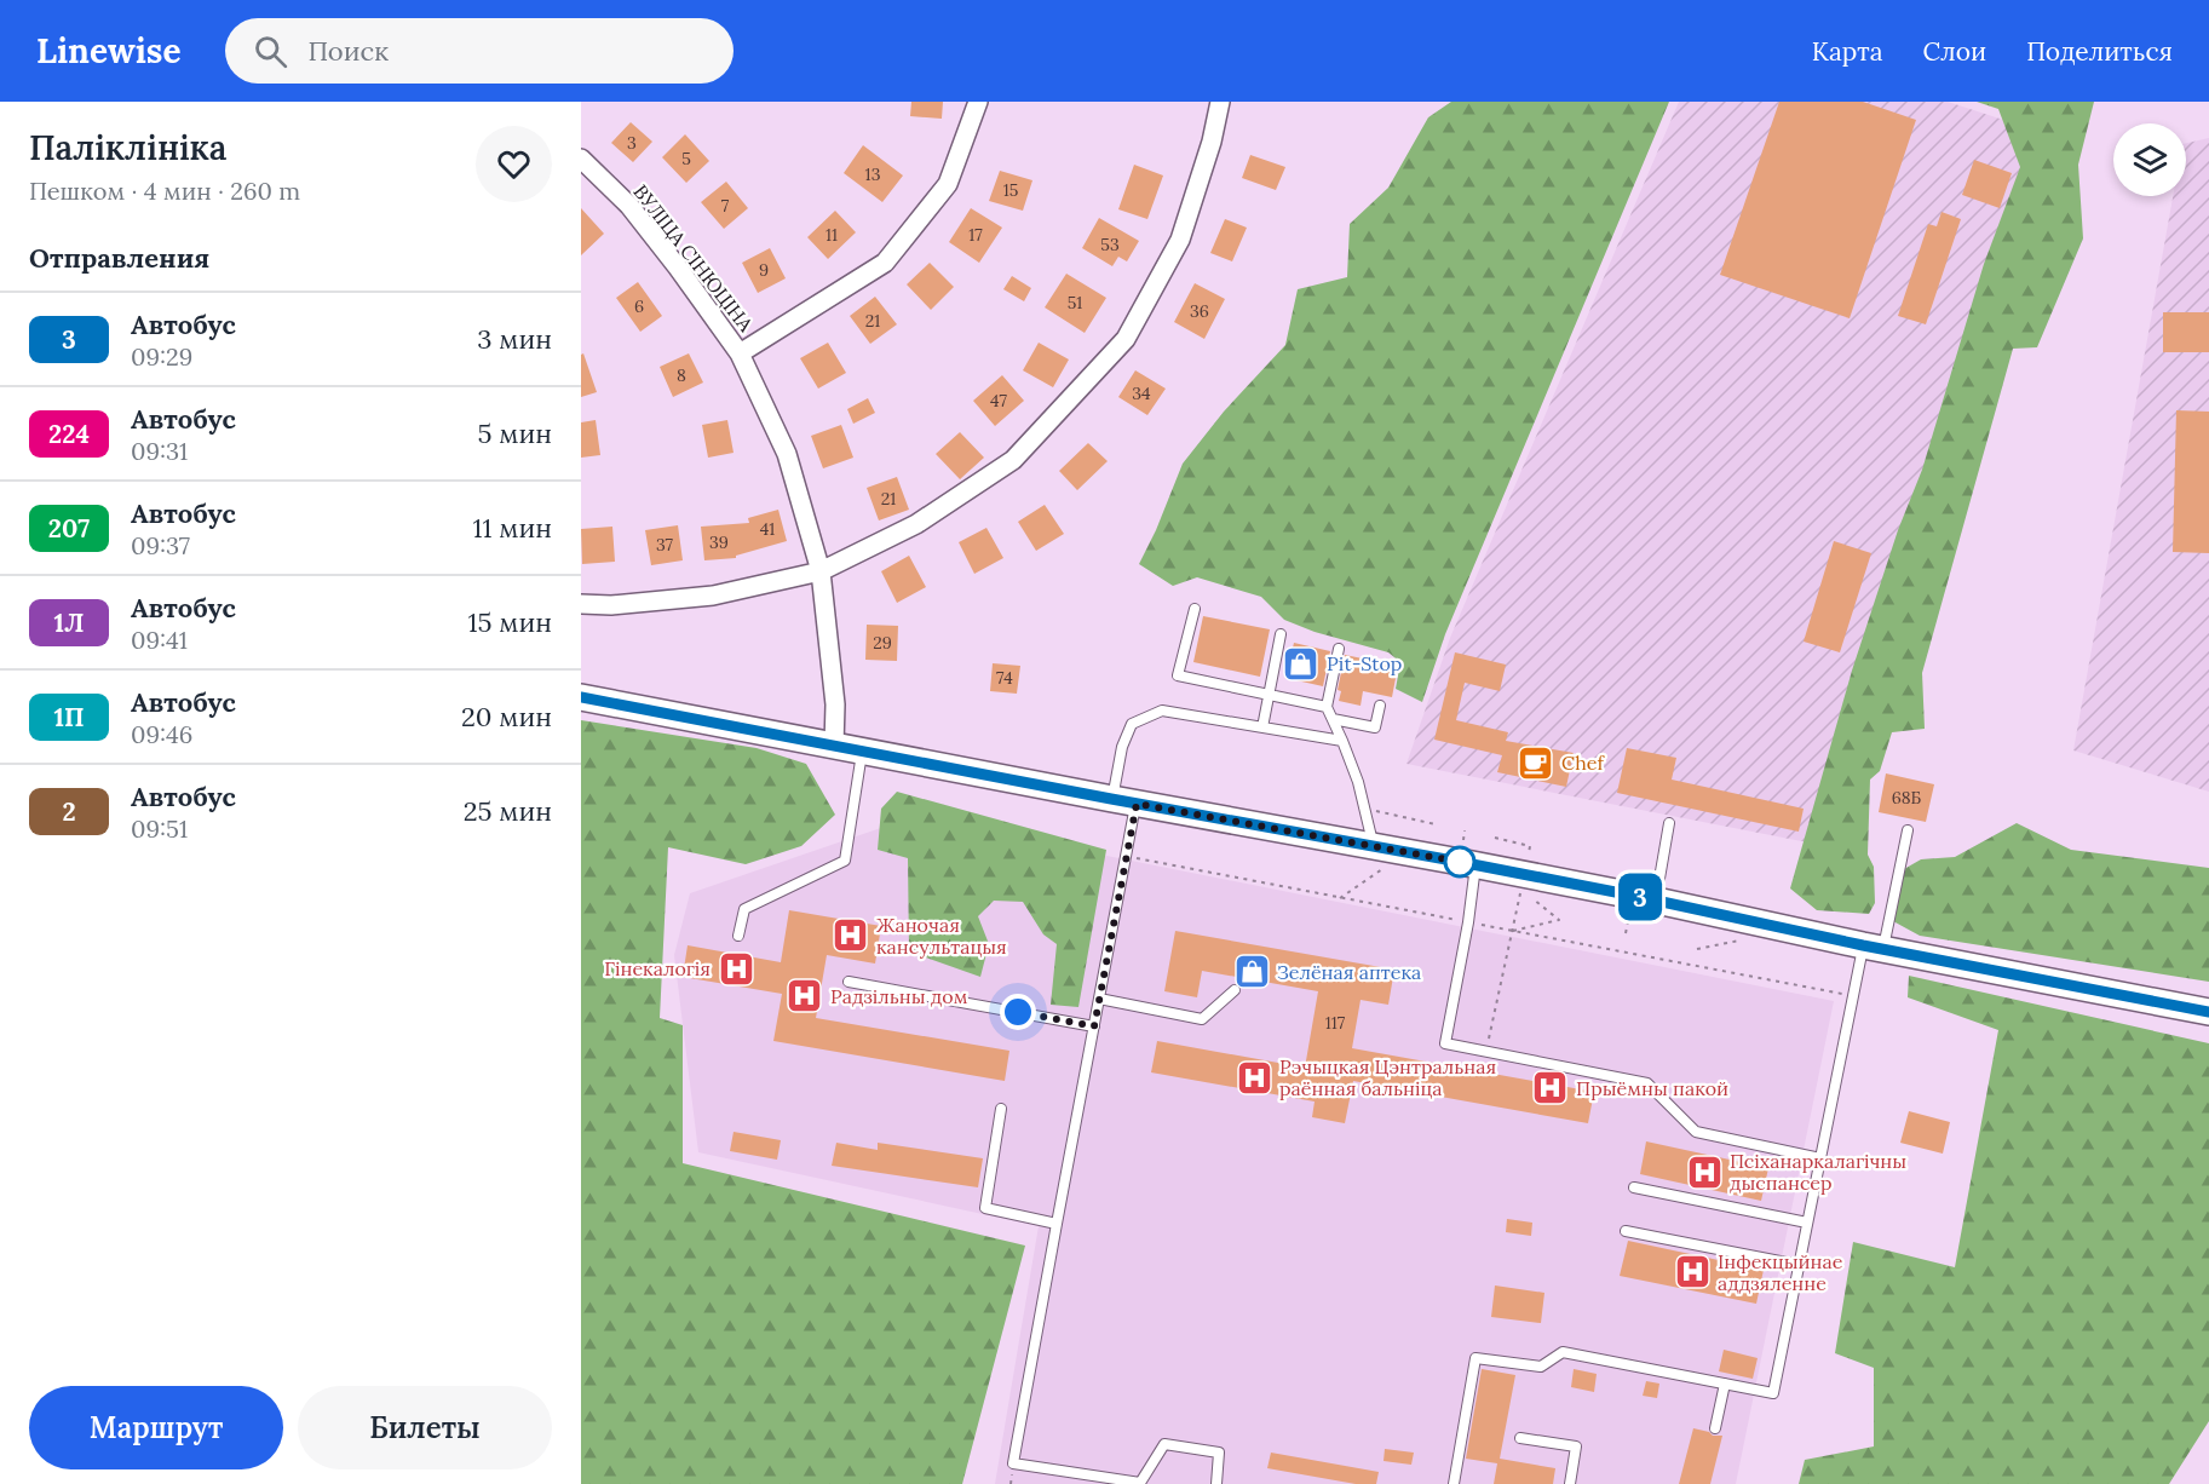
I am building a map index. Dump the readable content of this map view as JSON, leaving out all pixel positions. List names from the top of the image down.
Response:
{
  "streets": {
    "street": ["ВУЛІЦА СІНЮЦІНА"]
  },
  "places": {
    "shop": ["Pit-Stop", "Зелёная аптека"],
    "cafe": ["Chef"],
    "hospital": [
      "Жаночая кансультацыя",
      "Гінекалогія",
      "Радзільны дом",
      "Рэчыцкая Цэнтральная раённая бальніца",
      "Прыёмны пакой",
      "Псіханаркалагічны дыспансер",
      "Інфекцыйнае аддзяленне"
    ]
  },
  "lines": ["bus line 3"],
  "house_numbers": [
    "3",
    "5",
    "13",
    "15",
    "7",
    "11",
    "17",
    "53",
    "9",
    "51",
    "6",
    "36",
    "21",
    "8",
    "34",
    "47",
    "21",
    "41",
    "39",
    "37",
    "29",
    "74",
    "68Б",
    "117"
  ],
  "page": {
    "header": "Linewise",
    "search": "Поиск",
    "nav": ["Карта", "Слои", "Поделиться"],
    "heading": [
      ["Паліклініка", "Пешком · 4 мин · 260 m"],
      "Отправления"
    ],
    "on_map": "3",
    "list": [
      {
        "mark": "3",
        "name": "Автобус",
        "note": "09:29",
        "value": "3 мин"
      },
      {
        "mark": "224",
        "name": "Автобус",
        "note": "09:31",
        "value": "5 мин"
      },
      {
        "mark": "207",
        "name": "Автобус",
        "note": "09:37",
        "value": "11 мин"
      },
      {
        "mark": "1Л",
        "name": "Автобус",
        "note": "09:41",
        "value": "15 мин"
      },
      {
        "mark": "1П",
        "name": "Автобус",
        "note": "09:46",
        "value": "20 мин"
      },
      {
        "mark": "2",
        "name": "Автобус",
        "note": "09:51",
        "value": "25 мин"
      }
    ],
    "buttons": ["Маршрут", "Билеты"]
  }
}
